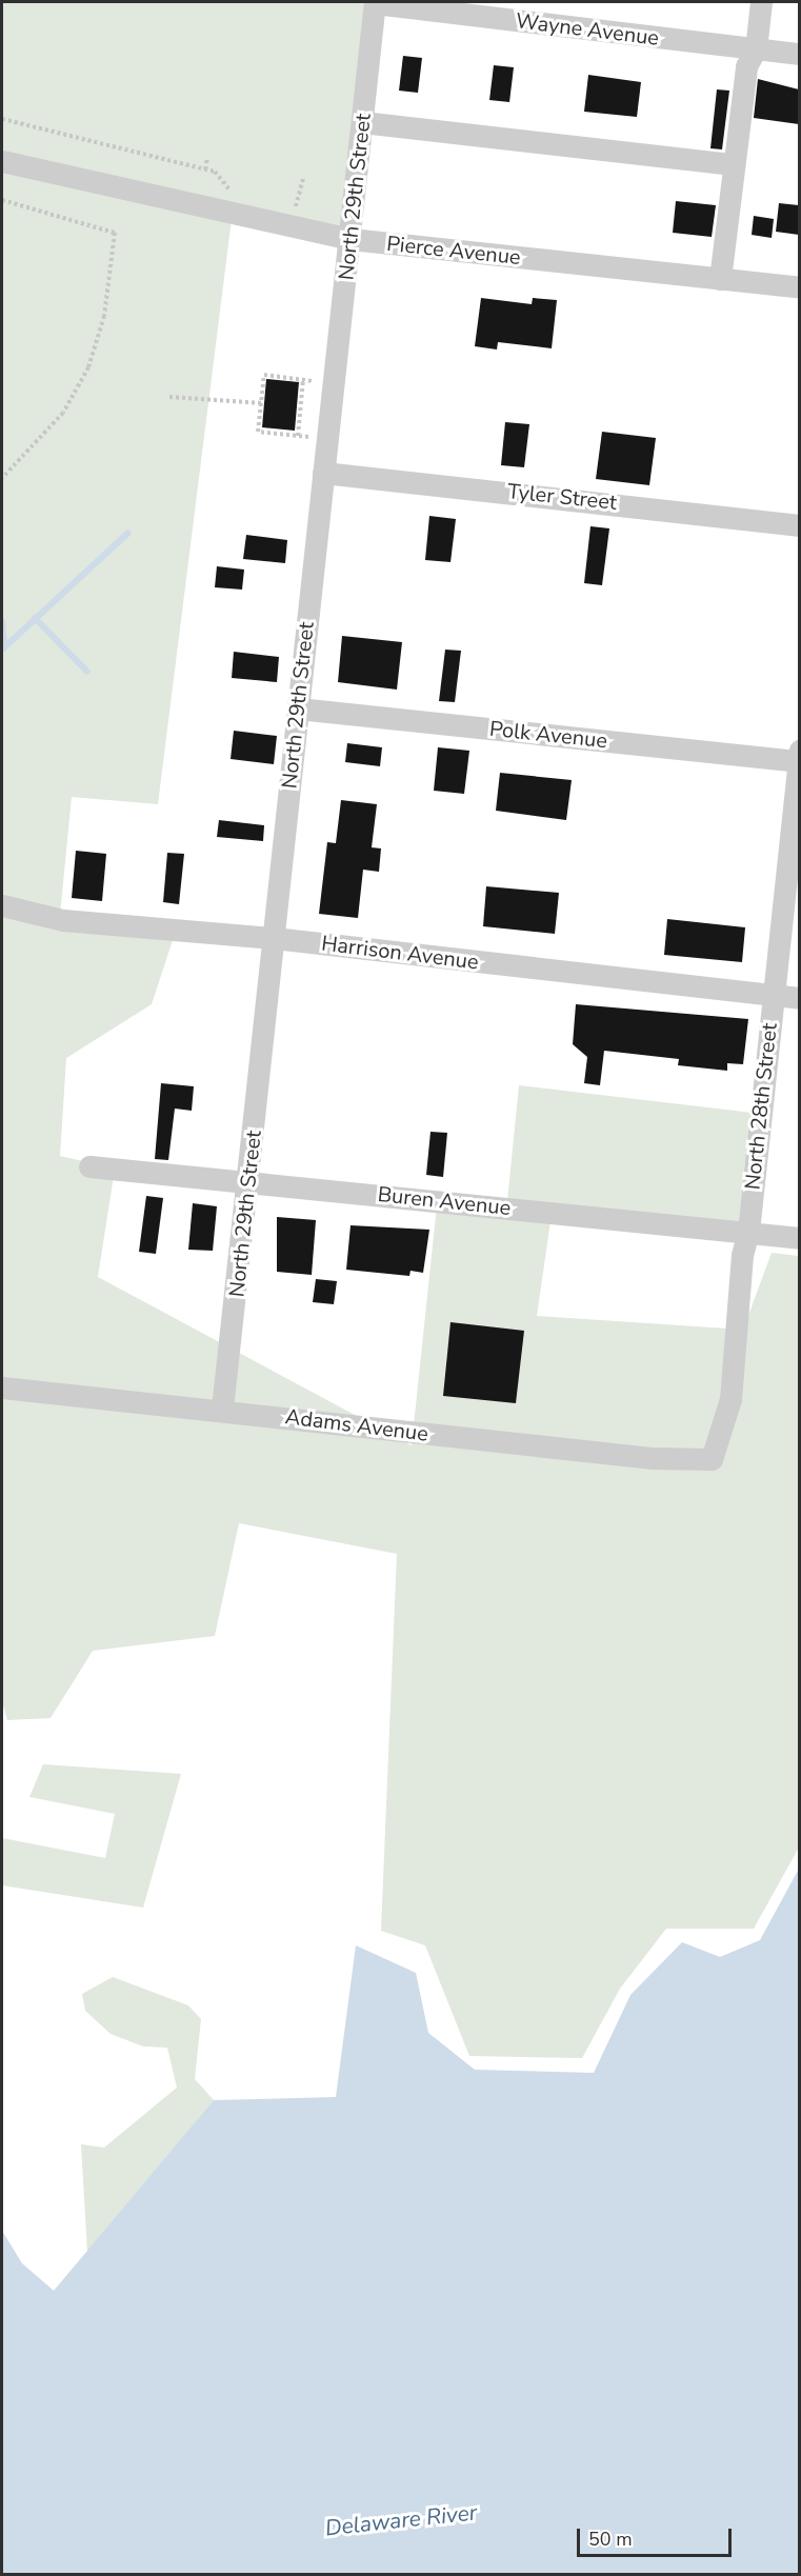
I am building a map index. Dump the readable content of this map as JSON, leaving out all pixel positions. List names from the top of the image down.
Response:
{
  "streets": {
    "street": [
      "Wayne Avenue",
      "North 29th Street",
      "Pierce Avenue",
      "Tyler Street",
      "Polk Avenue",
      "Harrison Avenue",
      "North 28th Street",
      "Buren Avenue",
      "Adams Avenue"
    ]
  },
  "crossings": [
    ["Wayne Avenue", "North 29th Street"],
    ["North 29th Street", "Pierce Avenue"],
    ["North 29th Street", "Tyler Street"],
    ["North 29th Street", "Polk Avenue"],
    ["North 29th Street", "Harrison Avenue"],
    ["North 29th Street", "Buren Avenue"],
    ["North 29th Street", "Adams Avenue"],
    ["Polk Avenue", "North 28th Street"],
    ["Harrison Avenue", "North 28th Street"],
    ["North 28th Street", "Buren Avenue"],
    ["North 28th Street", "Adams Avenue"]
  ],
  "water": ["Delaware River"],
  "scale_bar": "50 m"
}
